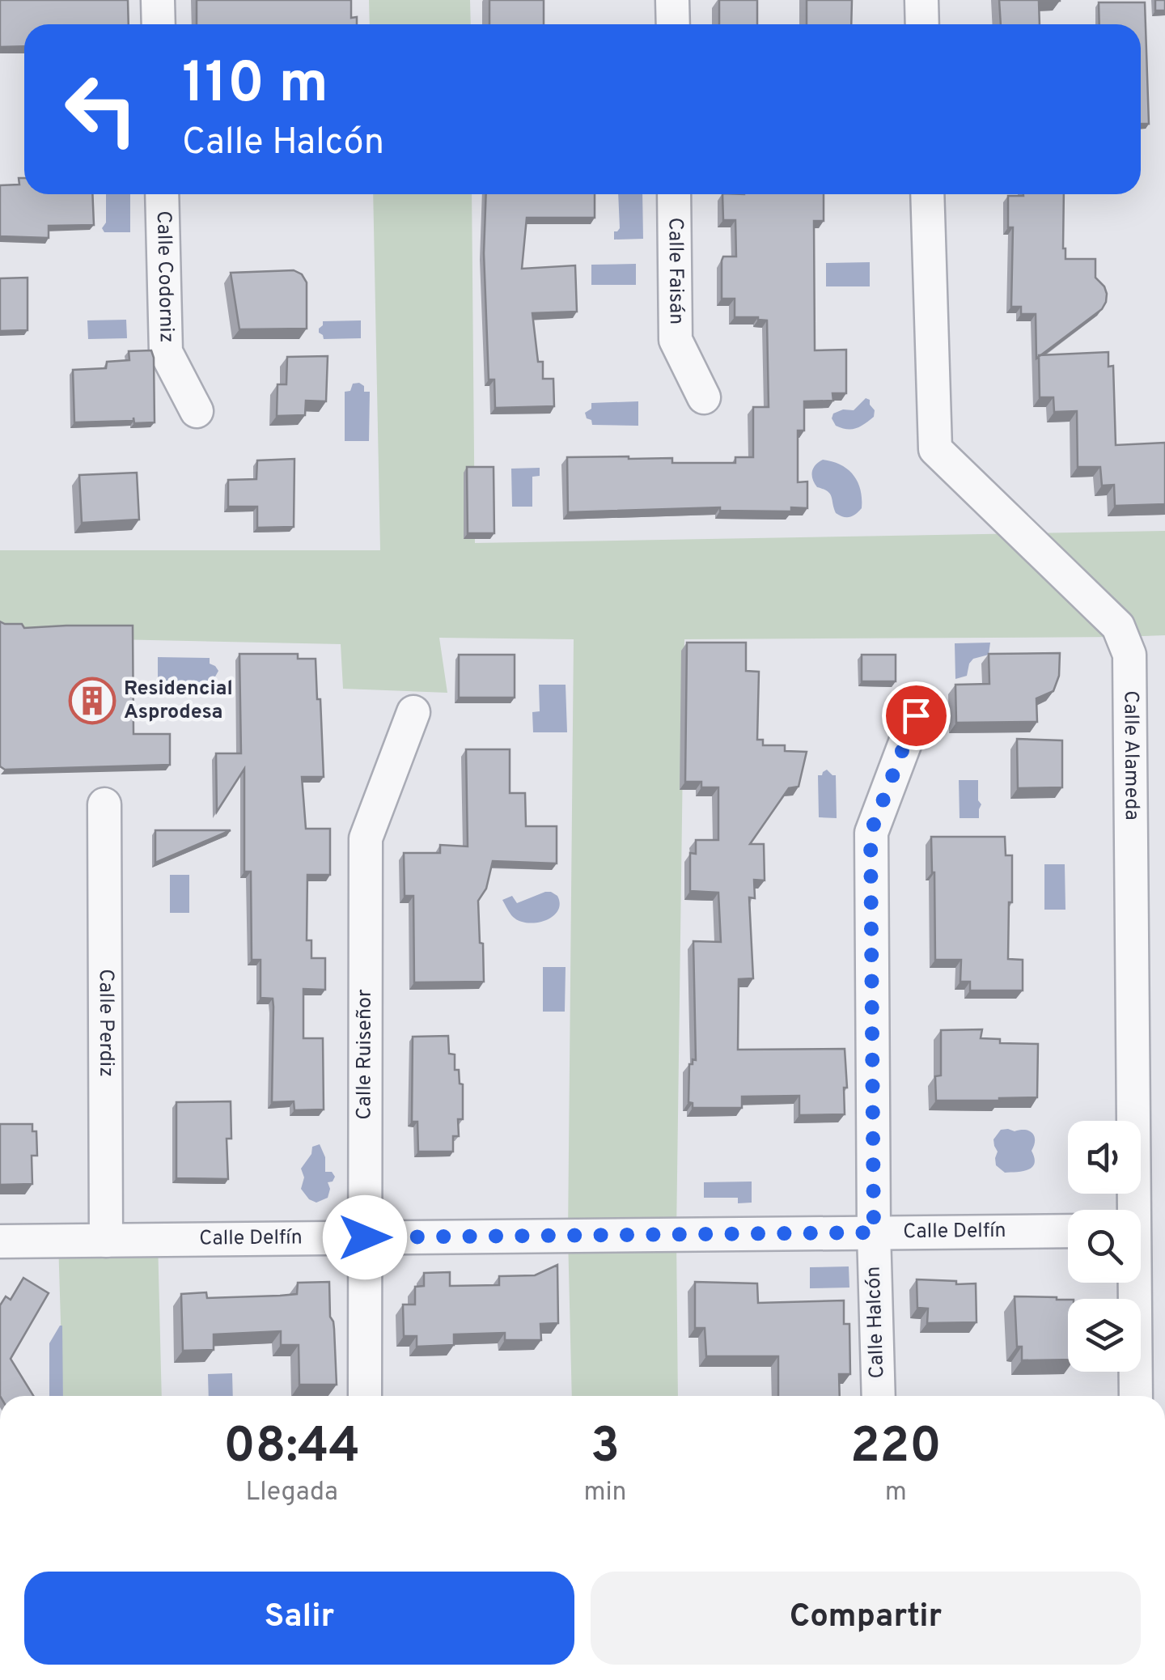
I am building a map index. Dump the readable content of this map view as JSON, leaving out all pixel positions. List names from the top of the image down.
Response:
{
  "streets": {
    "street": [
      "Calle Faisán",
      "Calle Codorniz",
      "Calle Alameda",
      "Calle Perdiz",
      "Calle Ruiseñor",
      "Calle Delfín",
      "Calle Halcón"
    ]
  },
  "crossings": [
    ["Calle Perdiz", "Calle Delfín"],
    ["Calle Ruiseñor", "Calle Delfín"],
    ["Calle Delfín", "Calle Halcón"]
  ],
  "places": {
    "building": ["Residencial Asprodesa"]
  },
  "page": {
    "turn": ["110 m", "Calle Halcón"],
    "eta": [
      "08:44",
      "Llegada",
      "3",
      "min",
      "220",
      "m"
    ],
    "buttons": ["Salir", "Compartir"]
  }
}
